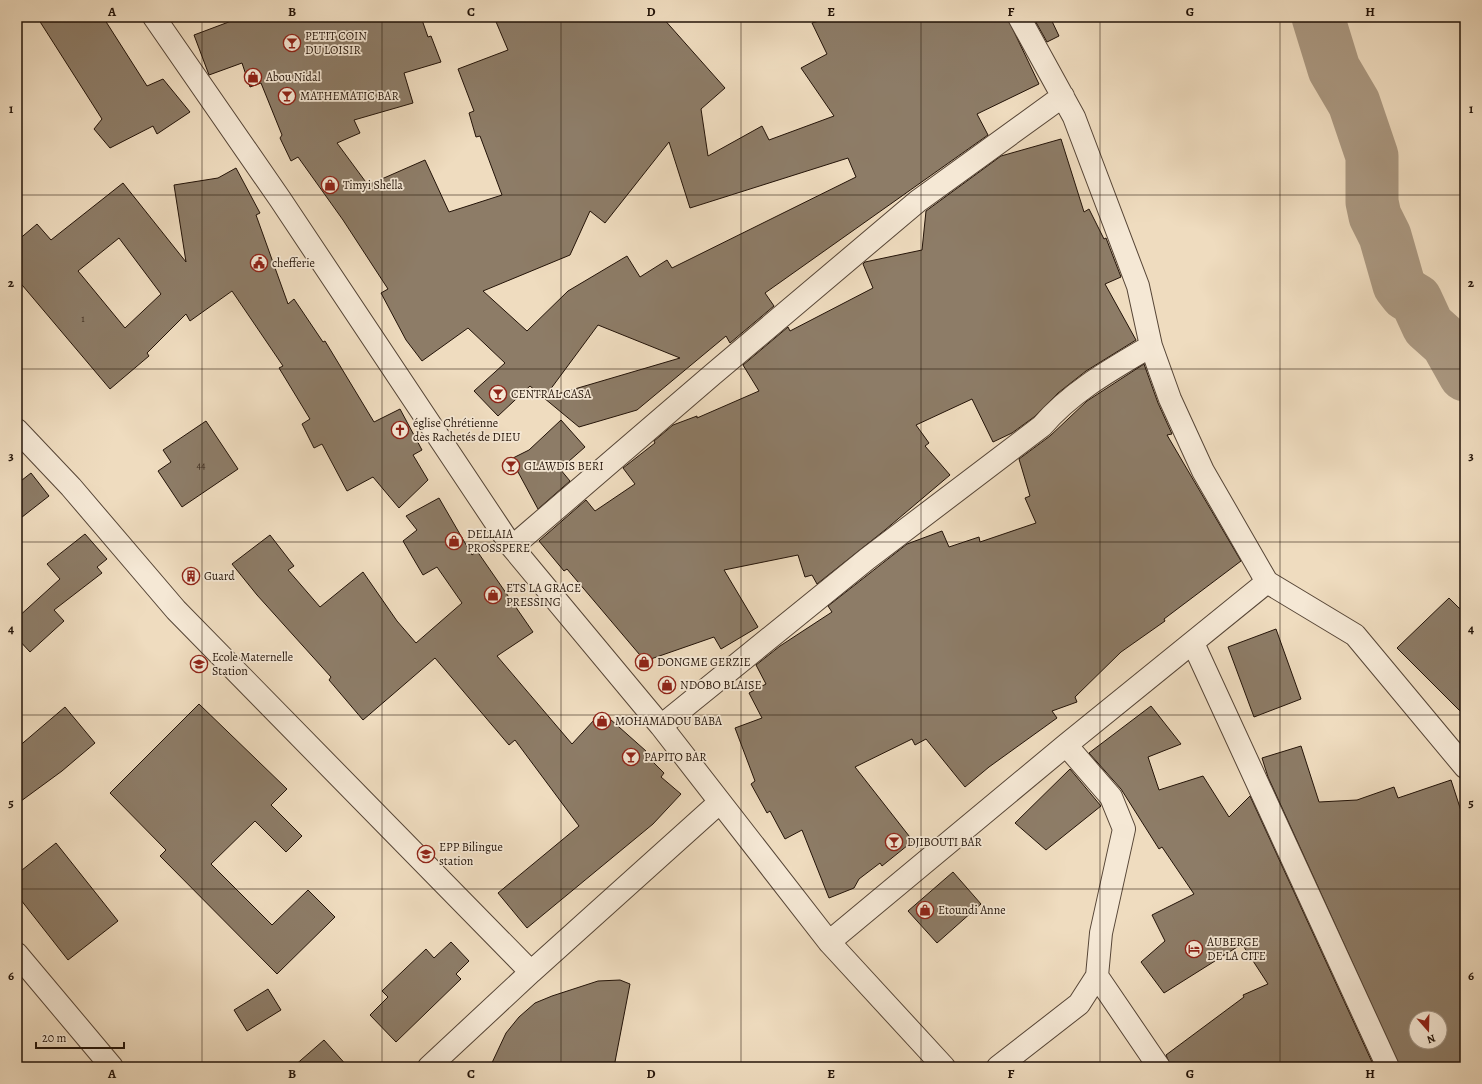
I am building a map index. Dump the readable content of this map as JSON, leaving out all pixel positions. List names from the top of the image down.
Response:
{
  "places": {
    "bar": [
      "PETIT COIN DU LOISIR",
      "MATHEMATIC BAR",
      "CENTRAL CASA",
      "GLAWDIS BERI",
      "PAPITO BAR",
      "DJIBOUTI BAR"
    ],
    "shop": [
      "Abou Nidal",
      "Timyi Shella",
      "DELLAIA PROSSPERE",
      "ETS LA GRACE PRESSING",
      "DONGME GERZIE",
      "NDOBO BLAISE",
      "MOHAMADOU BABA",
      "Etoundi Anne"
    ],
    "public building": ["chefferie"],
    "church": ["église Chrétienne des Rachetés de DIEU"],
    "building": ["Guard"],
    "school or university": ["Ecole Maternelle Station", "EPP Bilingue station"],
    "hotel": ["AUBERGE DE LA CITE"]
  },
  "house_numbers": ["1", "44"],
  "scale_bar": "20 m",
  "north": "bottom",
  "grid": {
    "columns": [
      "A",
      "B",
      "C",
      "D",
      "E",
      "F",
      "G",
      "H"
    ],
    "rows": [
      "1",
      "2",
      "3",
      "4",
      "5",
      "6"
    ]
  }
}
